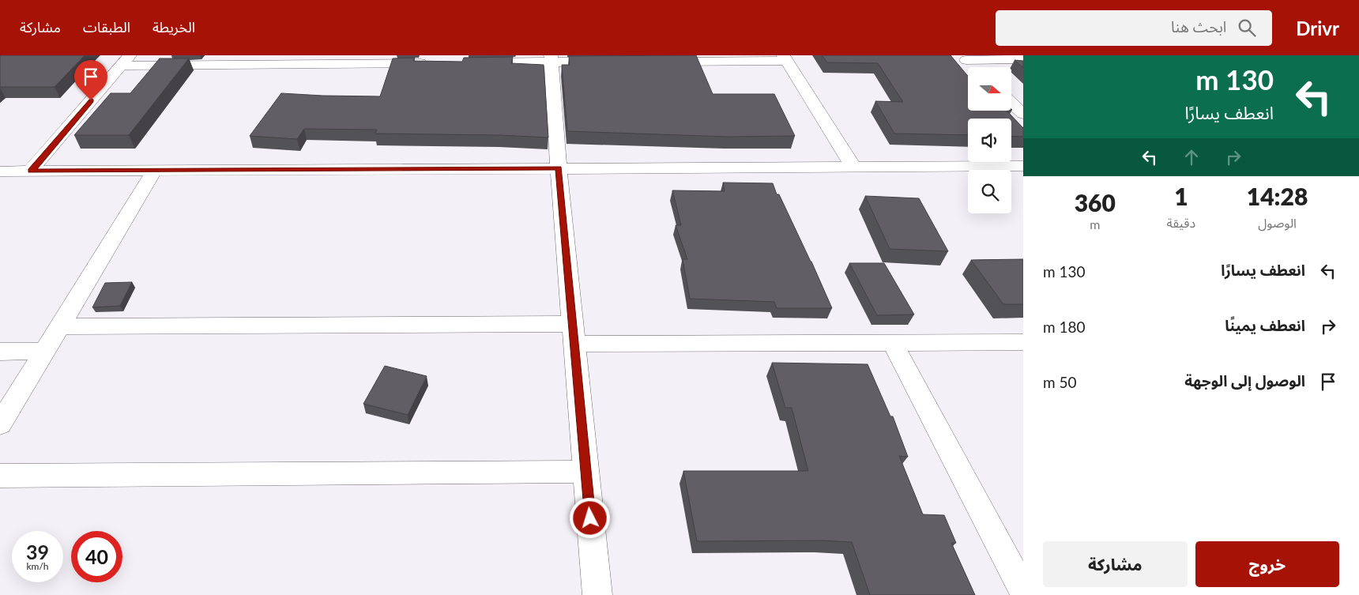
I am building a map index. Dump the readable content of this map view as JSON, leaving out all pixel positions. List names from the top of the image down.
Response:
{
  "north": "right",
  "page": {
    "header": "Drivr",
    "search": "ابحث هنا",
    "nav": ["الخريطة", "الطبقات", "مشاركة"],
    "turn": ["130 m", "انعطف يسارًا"],
    "eta": [
      "14:28",
      "الوصول",
      "1",
      "دقيقة",
      "360",
      "m"
    ],
    "list": [
      {
        "name": "انعطف يسارًا",
        "value": "130 m"
      },
      {
        "name": "انعطف يمينًا",
        "value": "180 m"
      },
      {
        "name": "الوصول إلى الوجهة",
        "value": "50 m"
      }
    ],
    "speed": "39 km/h",
    "limit": "40",
    "buttons": ["خروج", "مشاركة"]
  }
}
